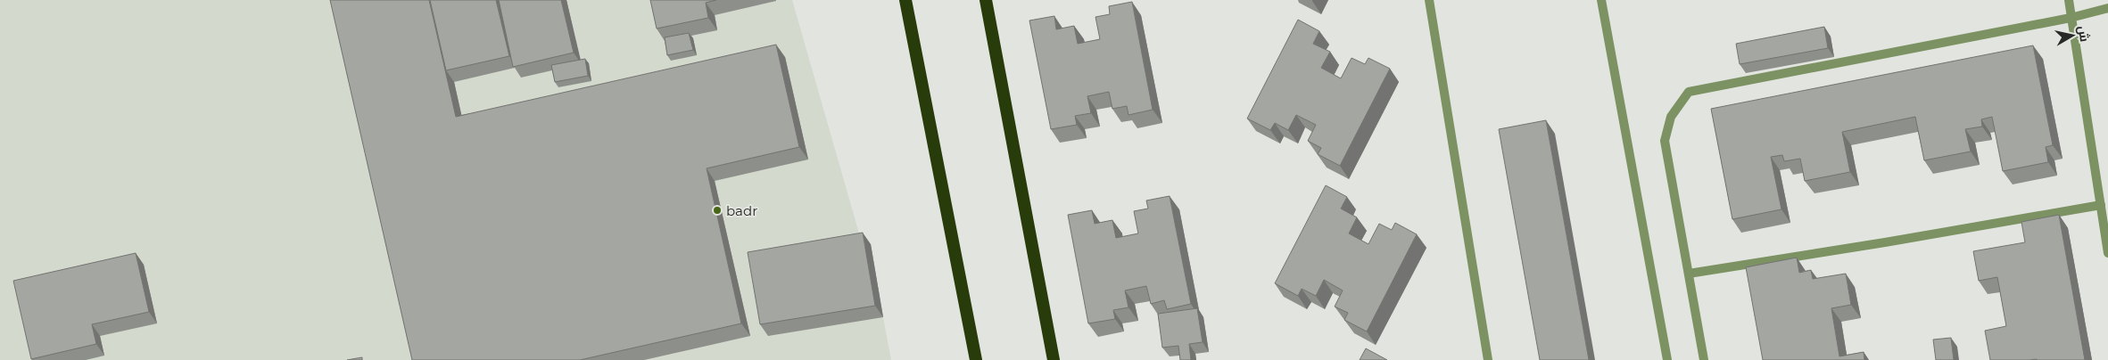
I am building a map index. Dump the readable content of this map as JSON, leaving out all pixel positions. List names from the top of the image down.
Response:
{
  "places": ["badr"],
  "north": "right"
}
